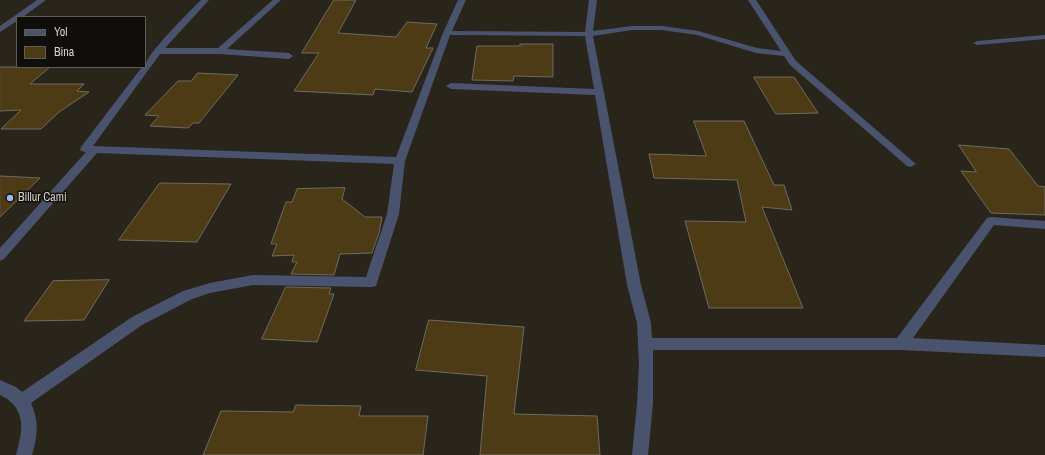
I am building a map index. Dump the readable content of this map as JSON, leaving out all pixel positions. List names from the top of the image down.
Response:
{
  "places": ["Billur Cami"],
  "legend": ["Yol", "Bina"]
}
